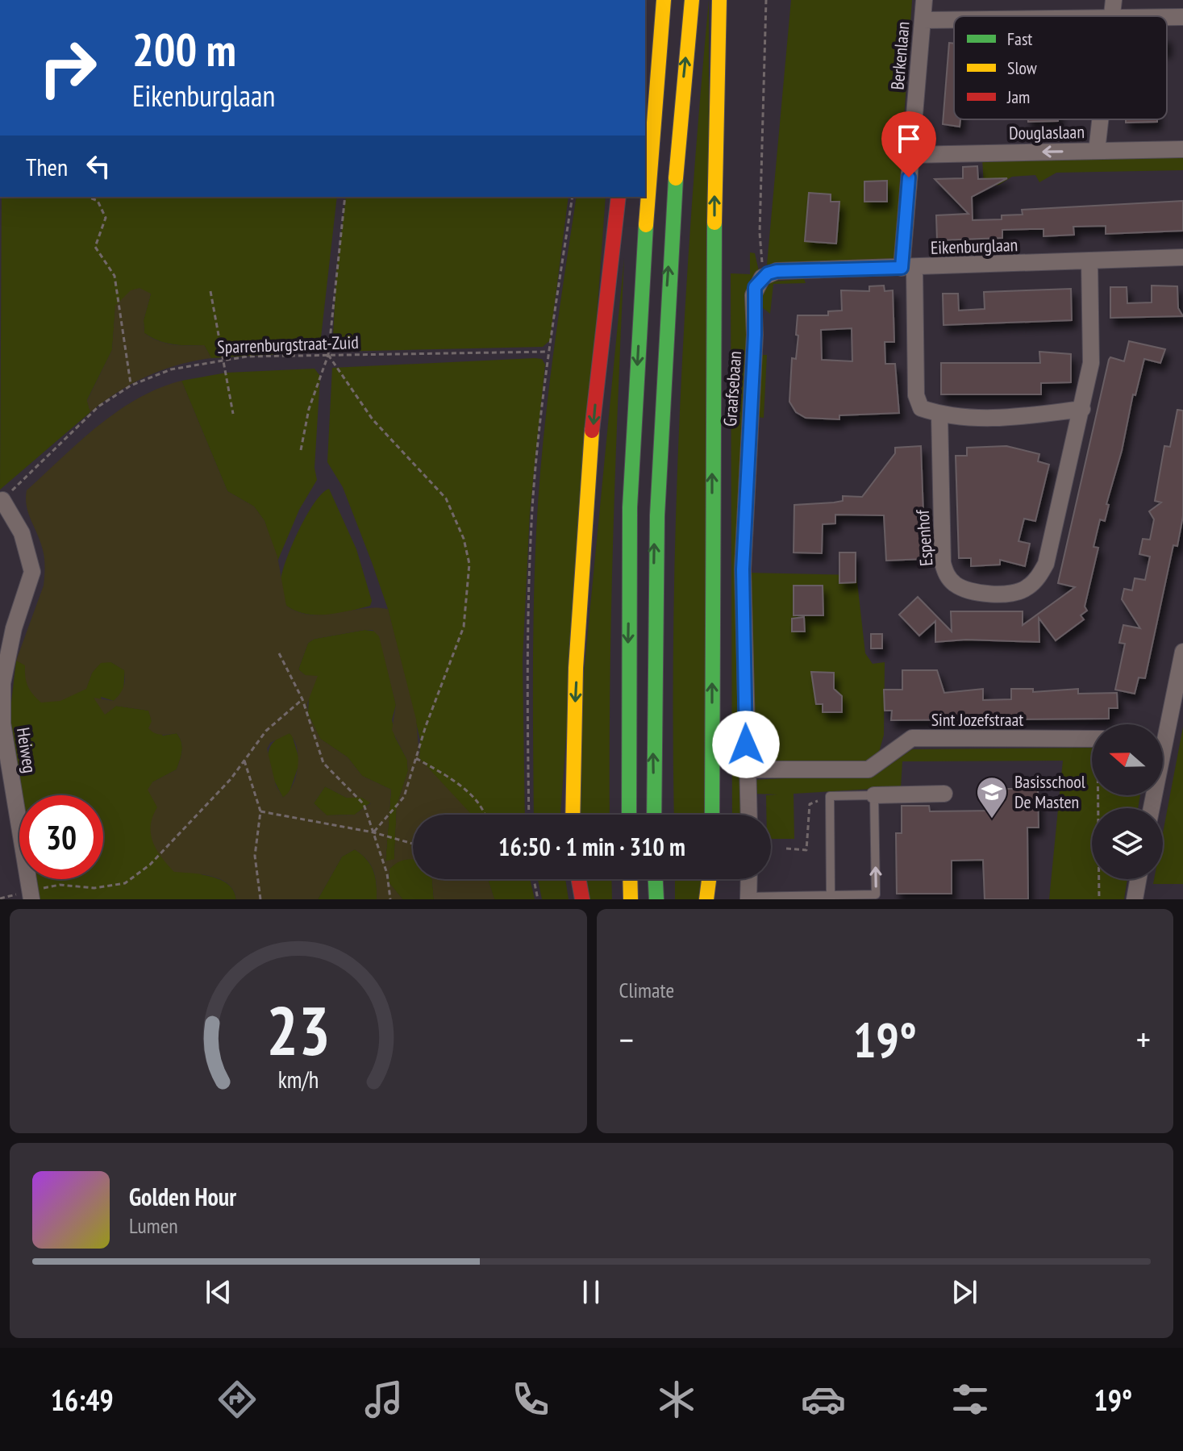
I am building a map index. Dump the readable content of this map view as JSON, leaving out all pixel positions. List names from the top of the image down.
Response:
{
  "streets": {
    "street": [
      "Berkenlaan",
      "Douglaslaan",
      "Eikenburglaan",
      "Graafsebaan",
      "Espenhof",
      "Sint Jozefstraat",
      "Heiweg"
    ],
    "path": ["Sparrenburgstraat-Zuid"]
  },
  "crossings": [
    ["Berkenlaan", "Douglaslaan"],
    ["Berkenlaan", "Eikenburglaan"],
    ["Eikenburglaan", "Graafsebaan"],
    ["Eikenburglaan", "Espenhof"],
    ["Sparrenburgstraat-Zuid", "Heiweg"],
    ["Graafsebaan", "Sint Jozefstraat"]
  ],
  "one_way": ["Douglaslaan"],
  "places": {
    "school or university": ["Basisschool De Masten"]
  },
  "legend": ["Fast", "Slow", "Jam"],
  "north": "left",
  "page": {
    "turn": ["200 m", "Eikenburglaan"],
    "then": "Then",
    "limit": "30",
    "trip": "16:50 · 1 min · 310 m",
    "tile": "Climate",
    "heat": ["−", "19°", "+"],
    "song": ["Golden Hour", "Lumen"],
    "tabs": ["16:49", "19°"],
    "gauge": ["23", "km/h"]
  }
}
